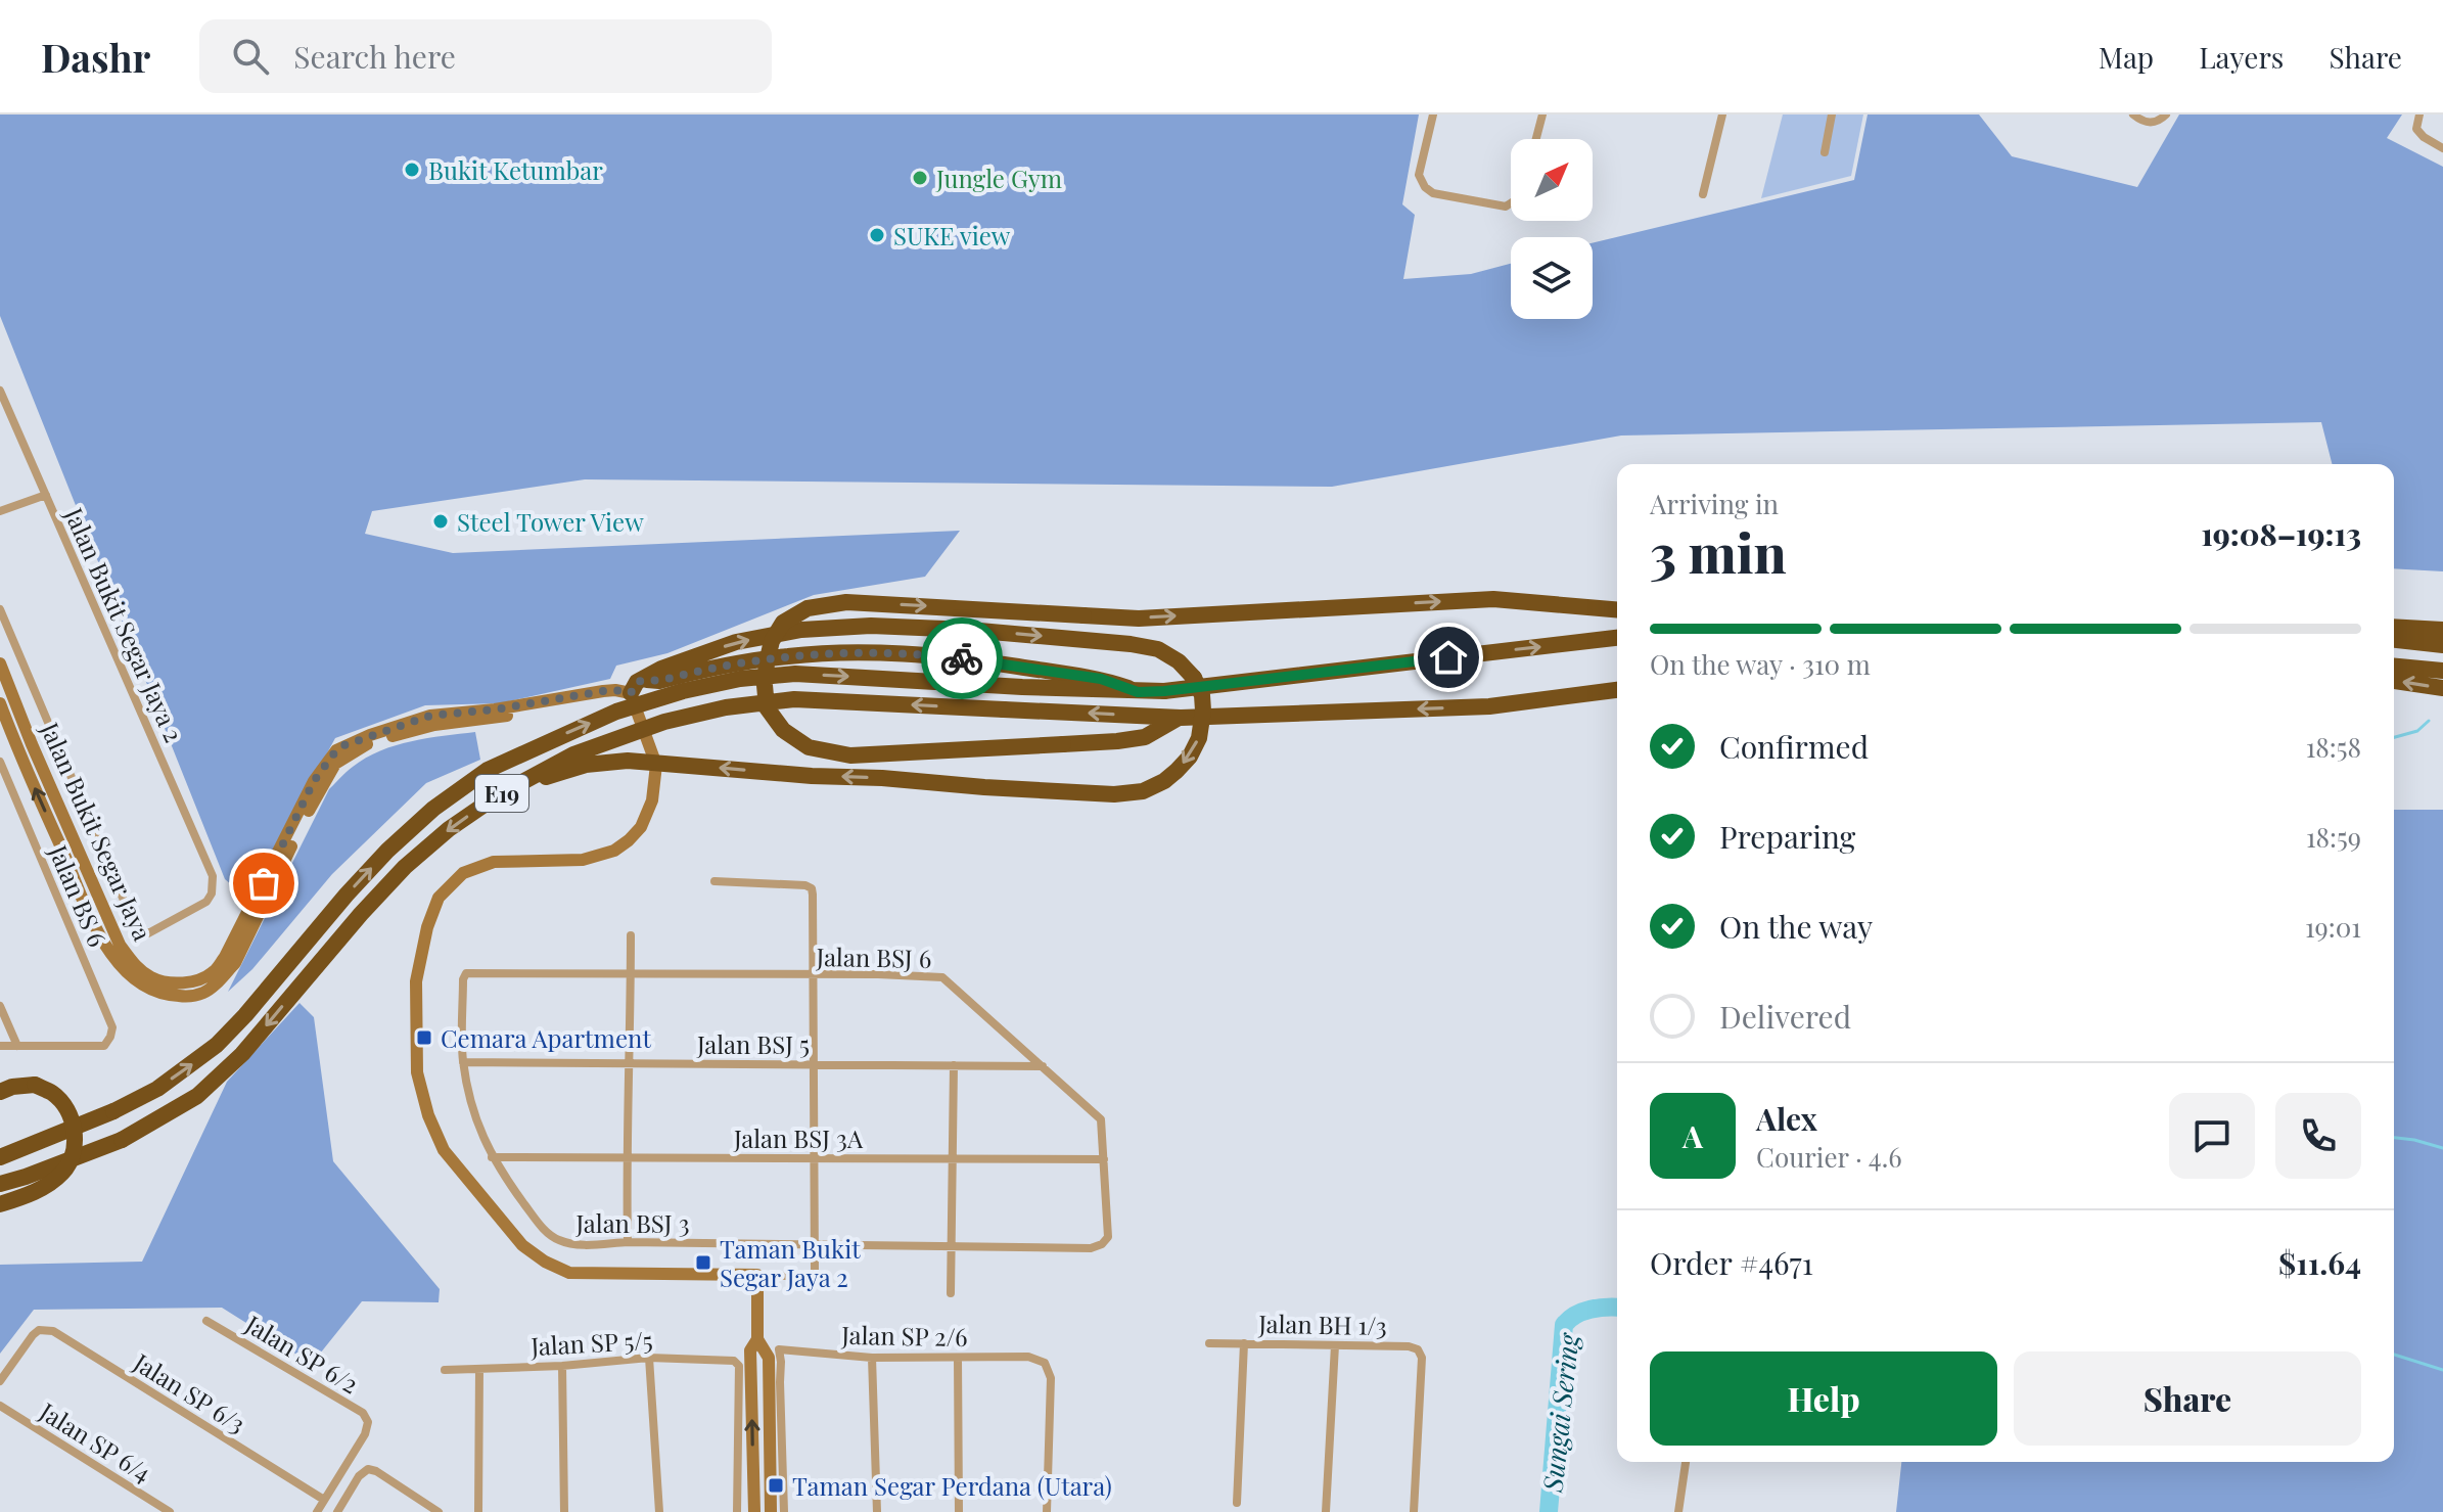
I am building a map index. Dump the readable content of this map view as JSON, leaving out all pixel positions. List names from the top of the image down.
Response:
{
  "streets": {
    "highway": ["E19"],
    "street": [
      "Jalan Bukit Segar Jaya 2",
      "Jalan Bukit Segar Jaya",
      "Jalan BS 6",
      "Jalan BSJ 6",
      "Jalan BSJ 5",
      "Jalan BSJ 3A",
      "Jalan BSJ 3",
      "Jalan BH 1/3",
      "Jalan SP 2/6",
      "Jalan SP 5/5",
      "Jalan SP 6/2",
      "Jalan SP 6/3",
      "Jalan SP 6/4"
    ]
  },
  "crossings": [
    ["Jalan BSJ 6", "Jalan BSJ 5"],
    ["Jalan BSJ 6", "Jalan BSJ 3A"],
    ["Jalan BSJ 6", "Jalan BSJ 3"],
    ["Jalan BSJ 5", "Jalan BSJ 3"],
    ["Jalan BSJ 3A", "Jalan BSJ 3"],
    ["Jalan SP 6/2", "Jalan SP 6/3"]
  ],
  "water": ["Sungai Sering"],
  "places": {
    "other": [
      "Bukit Ketumbar",
      "Jungle Gym",
      "SUKE view",
      "Steel Tower View"
    ],
    "transit": ["Cemara Apartment", "Taman Bukit Segar Jaya 2", "Taman Segar Perdana (Utara)"]
  },
  "north": "top right",
  "page": {
    "header": "Dashr",
    "search": "Search here",
    "nav": ["Map", "Layers", "Share"],
    "heading": ["3 min", "Arriving in", "19:08–19:13"],
    "panel": [
      "Alex",
      "Courier · 4.6",
      "Order #4671",
      "$11.64"
    ],
    "bar": "On the way · 310 m",
    "list": [
      ["Confirmed", "18:58"],
      ["Preparing", "18:59"],
      ["On the way", "19:01"],
      "Delivered"
    ],
    "round": "A",
    "buttons": ["Help", "Share"]
  }
}
